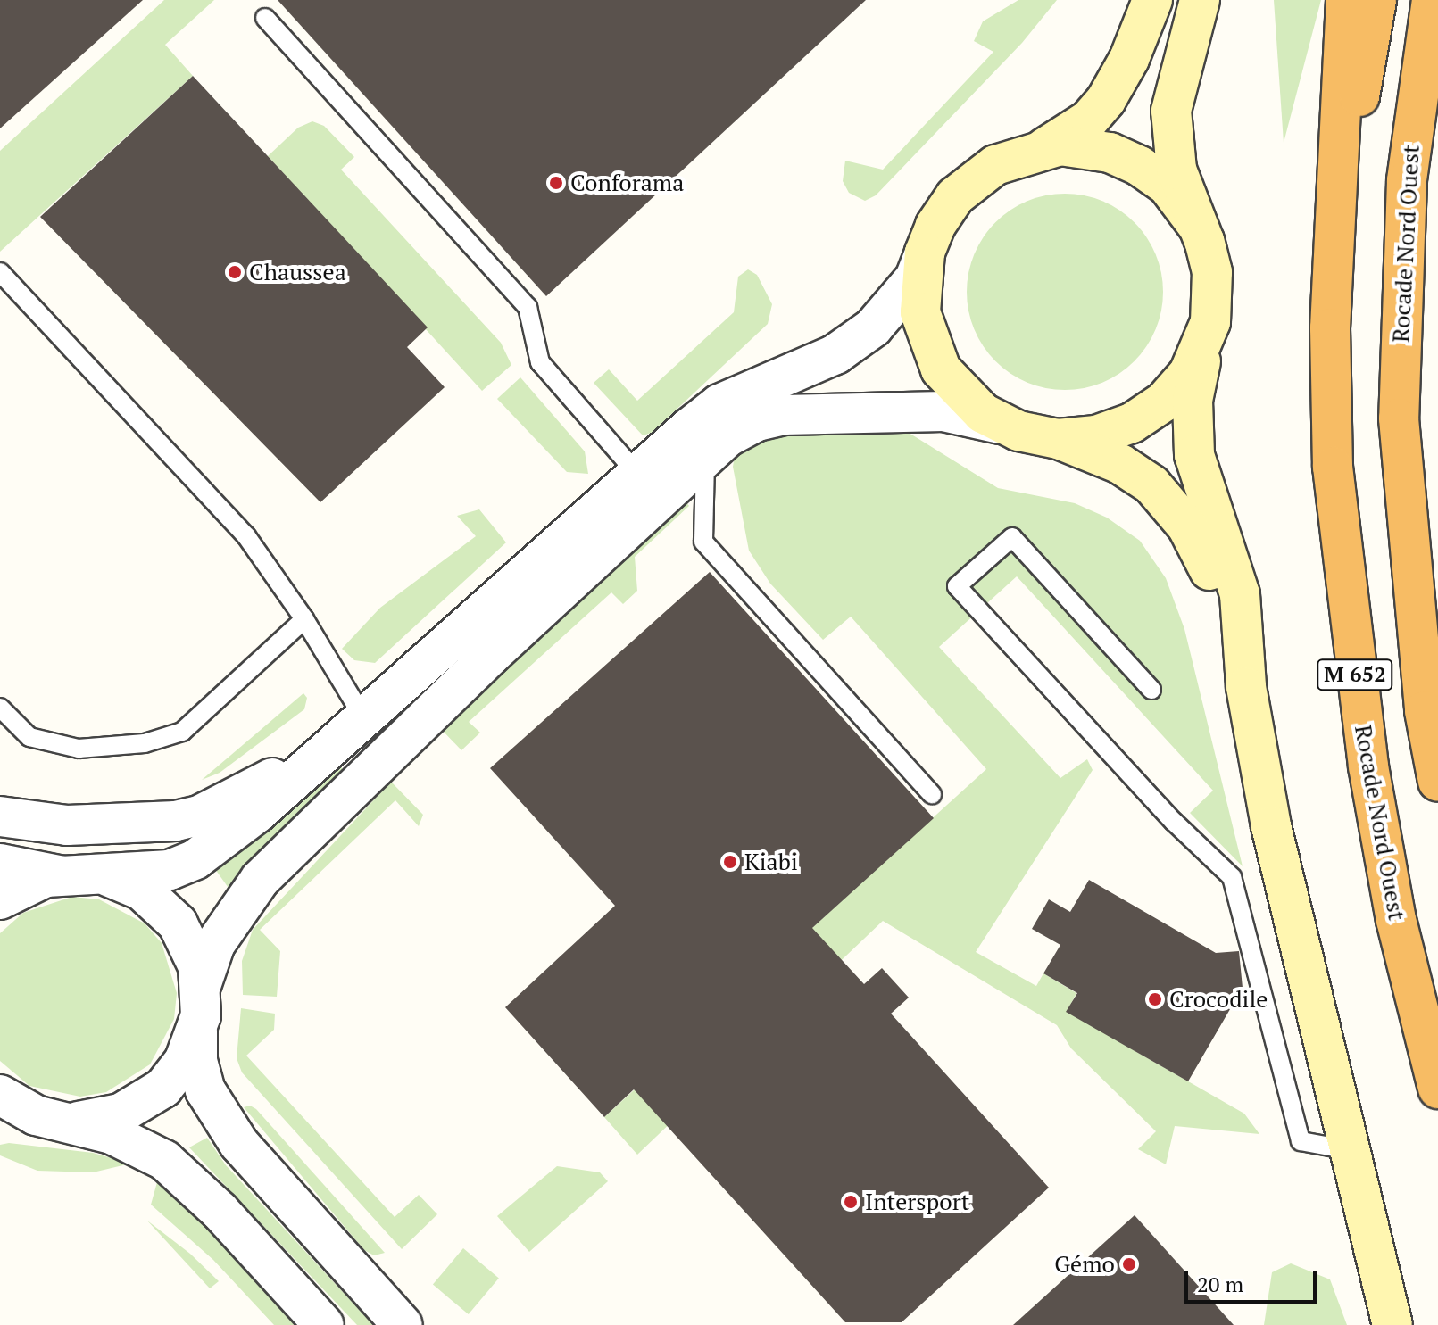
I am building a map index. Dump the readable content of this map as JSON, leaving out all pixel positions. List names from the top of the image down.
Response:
{
  "streets": {
    "highway": ["Rocade Nord Ouest", "M 652"]
  },
  "crossings": [
    ["Rocade Nord Ouest", "M 652"]
  ],
  "places": [
    "Conforama",
    "Chaussea",
    "Kiabi",
    "Crocodile",
    "Intersport",
    "Gémo"
  ],
  "scale_bar": "20 m"
}
